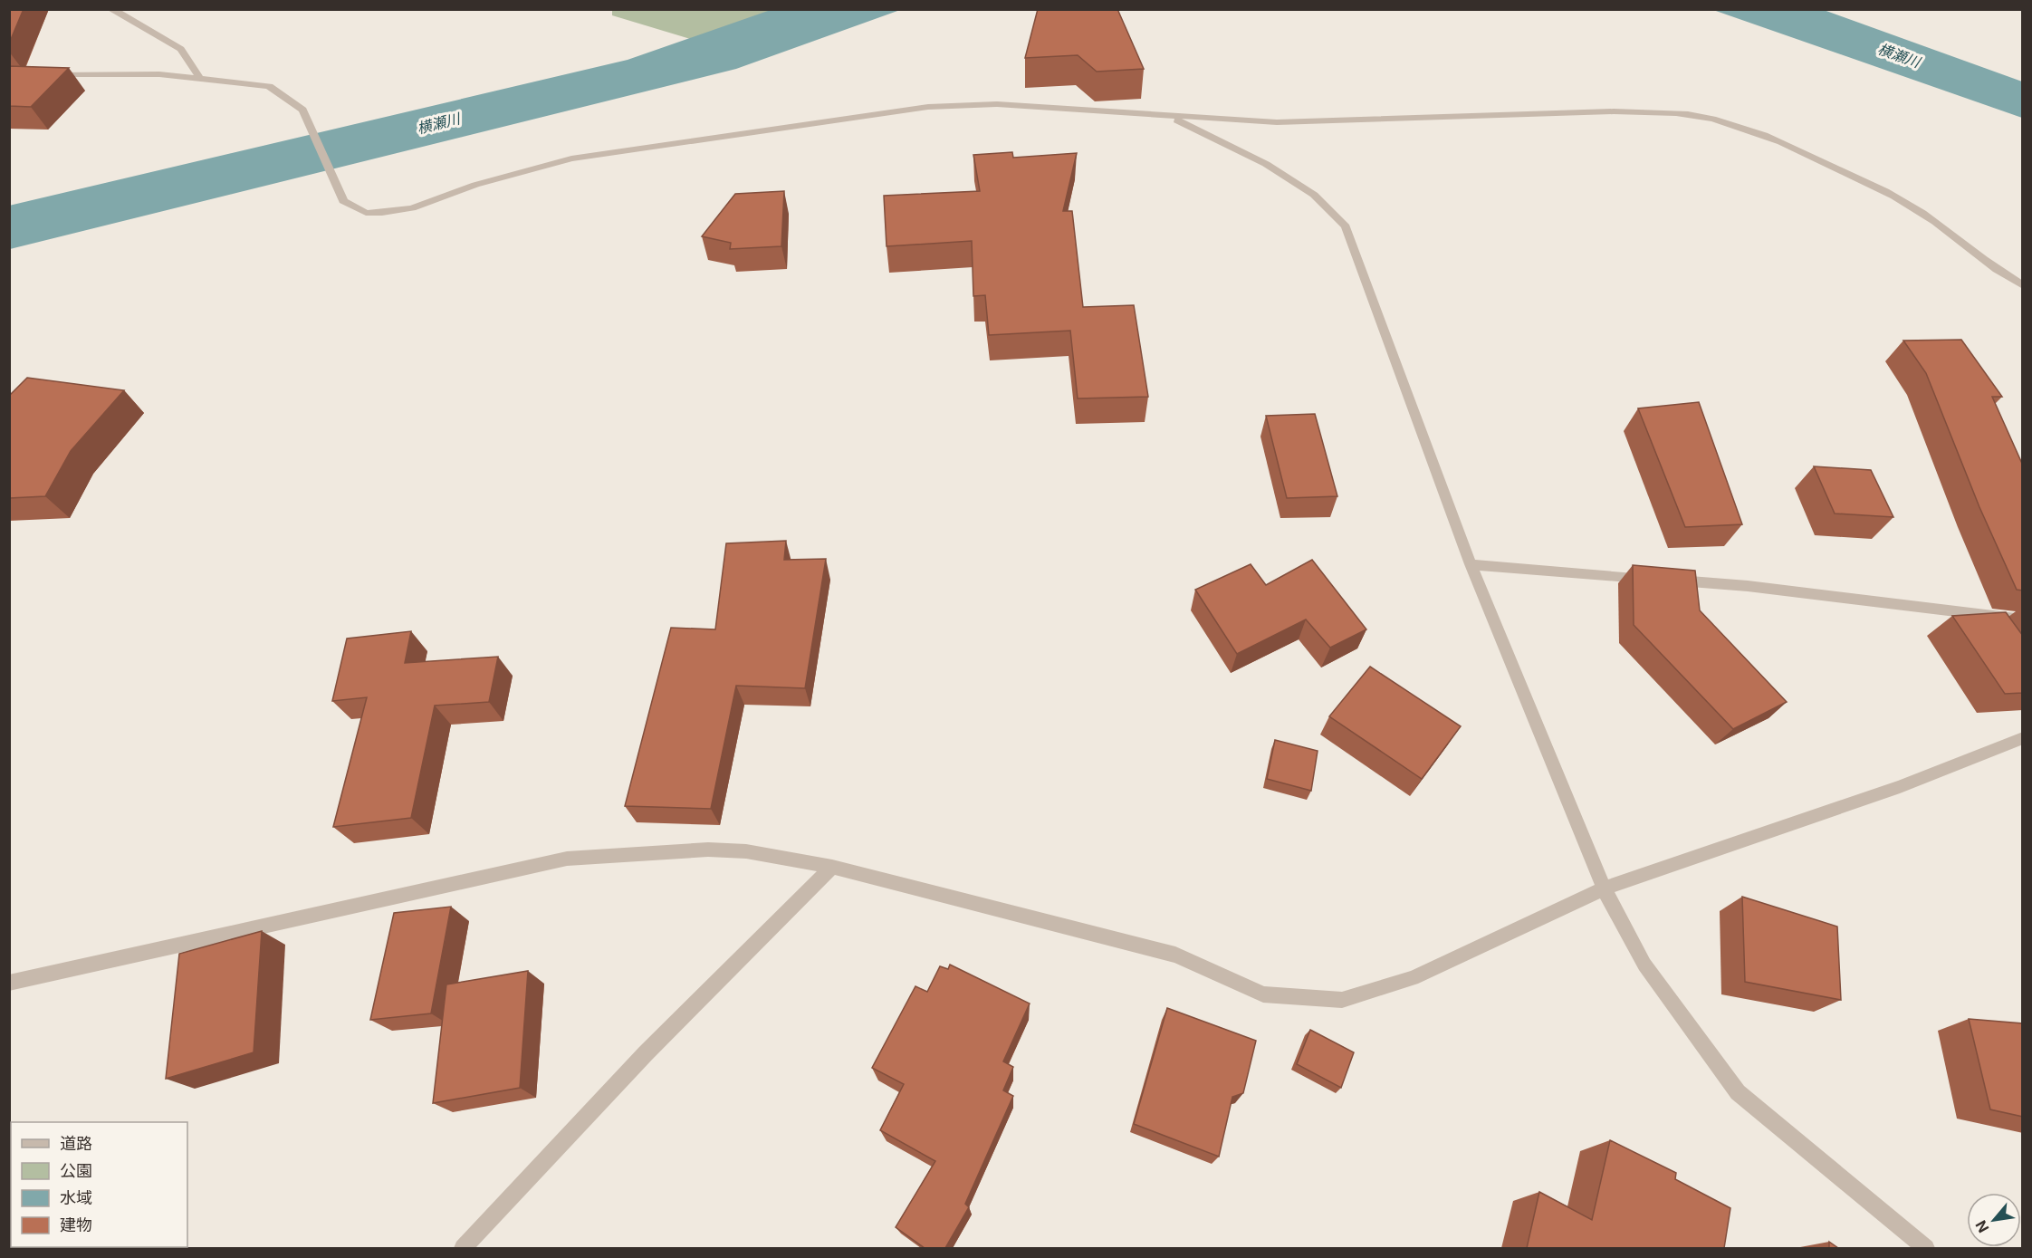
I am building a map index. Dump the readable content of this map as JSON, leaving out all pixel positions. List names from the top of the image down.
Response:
{
  "water": ["横瀬川"],
  "legend": [
    "道路",
    "公園",
    "水域",
    "建物"
  ],
  "north": "bottom left"
}
